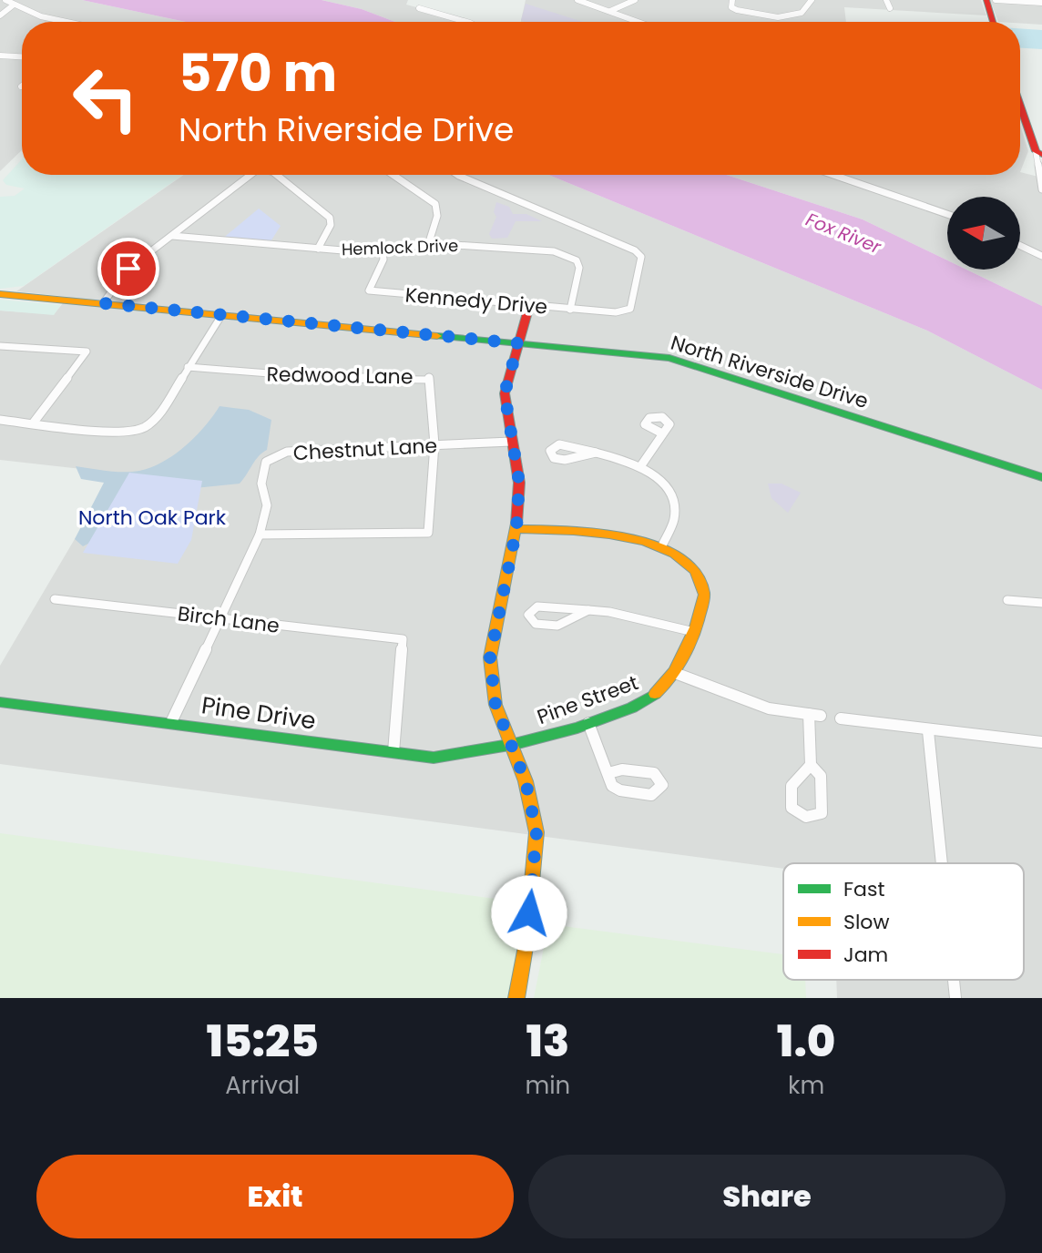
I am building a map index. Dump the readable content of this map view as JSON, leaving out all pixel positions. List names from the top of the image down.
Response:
{
  "streets": {
    "street": [
      "Hemlock Drive",
      "Kennedy Drive",
      "North Riverside Drive",
      "Redwood Lane",
      "Chestnut Lane",
      "Birch Lane",
      "Pine Street",
      "Pine Drive"
    ]
  },
  "crossings": [
    ["Hemlock Drive", "Kennedy Drive"],
    ["Redwood Lane", "Chestnut Lane"],
    ["Birch Lane", "Pine Drive"],
    ["Pine Street", "Pine Drive"]
  ],
  "water": ["Fox River"],
  "parks": ["North Oak Park"],
  "legend": ["Fast", "Slow", "Jam"],
  "north": "left",
  "page": {
    "turn": ["570 m", "North Riverside Drive"],
    "eta": [
      "15:25",
      "Arrival",
      "13",
      "min",
      "1.0",
      "km"
    ],
    "buttons": ["Exit", "Share"]
  }
}
